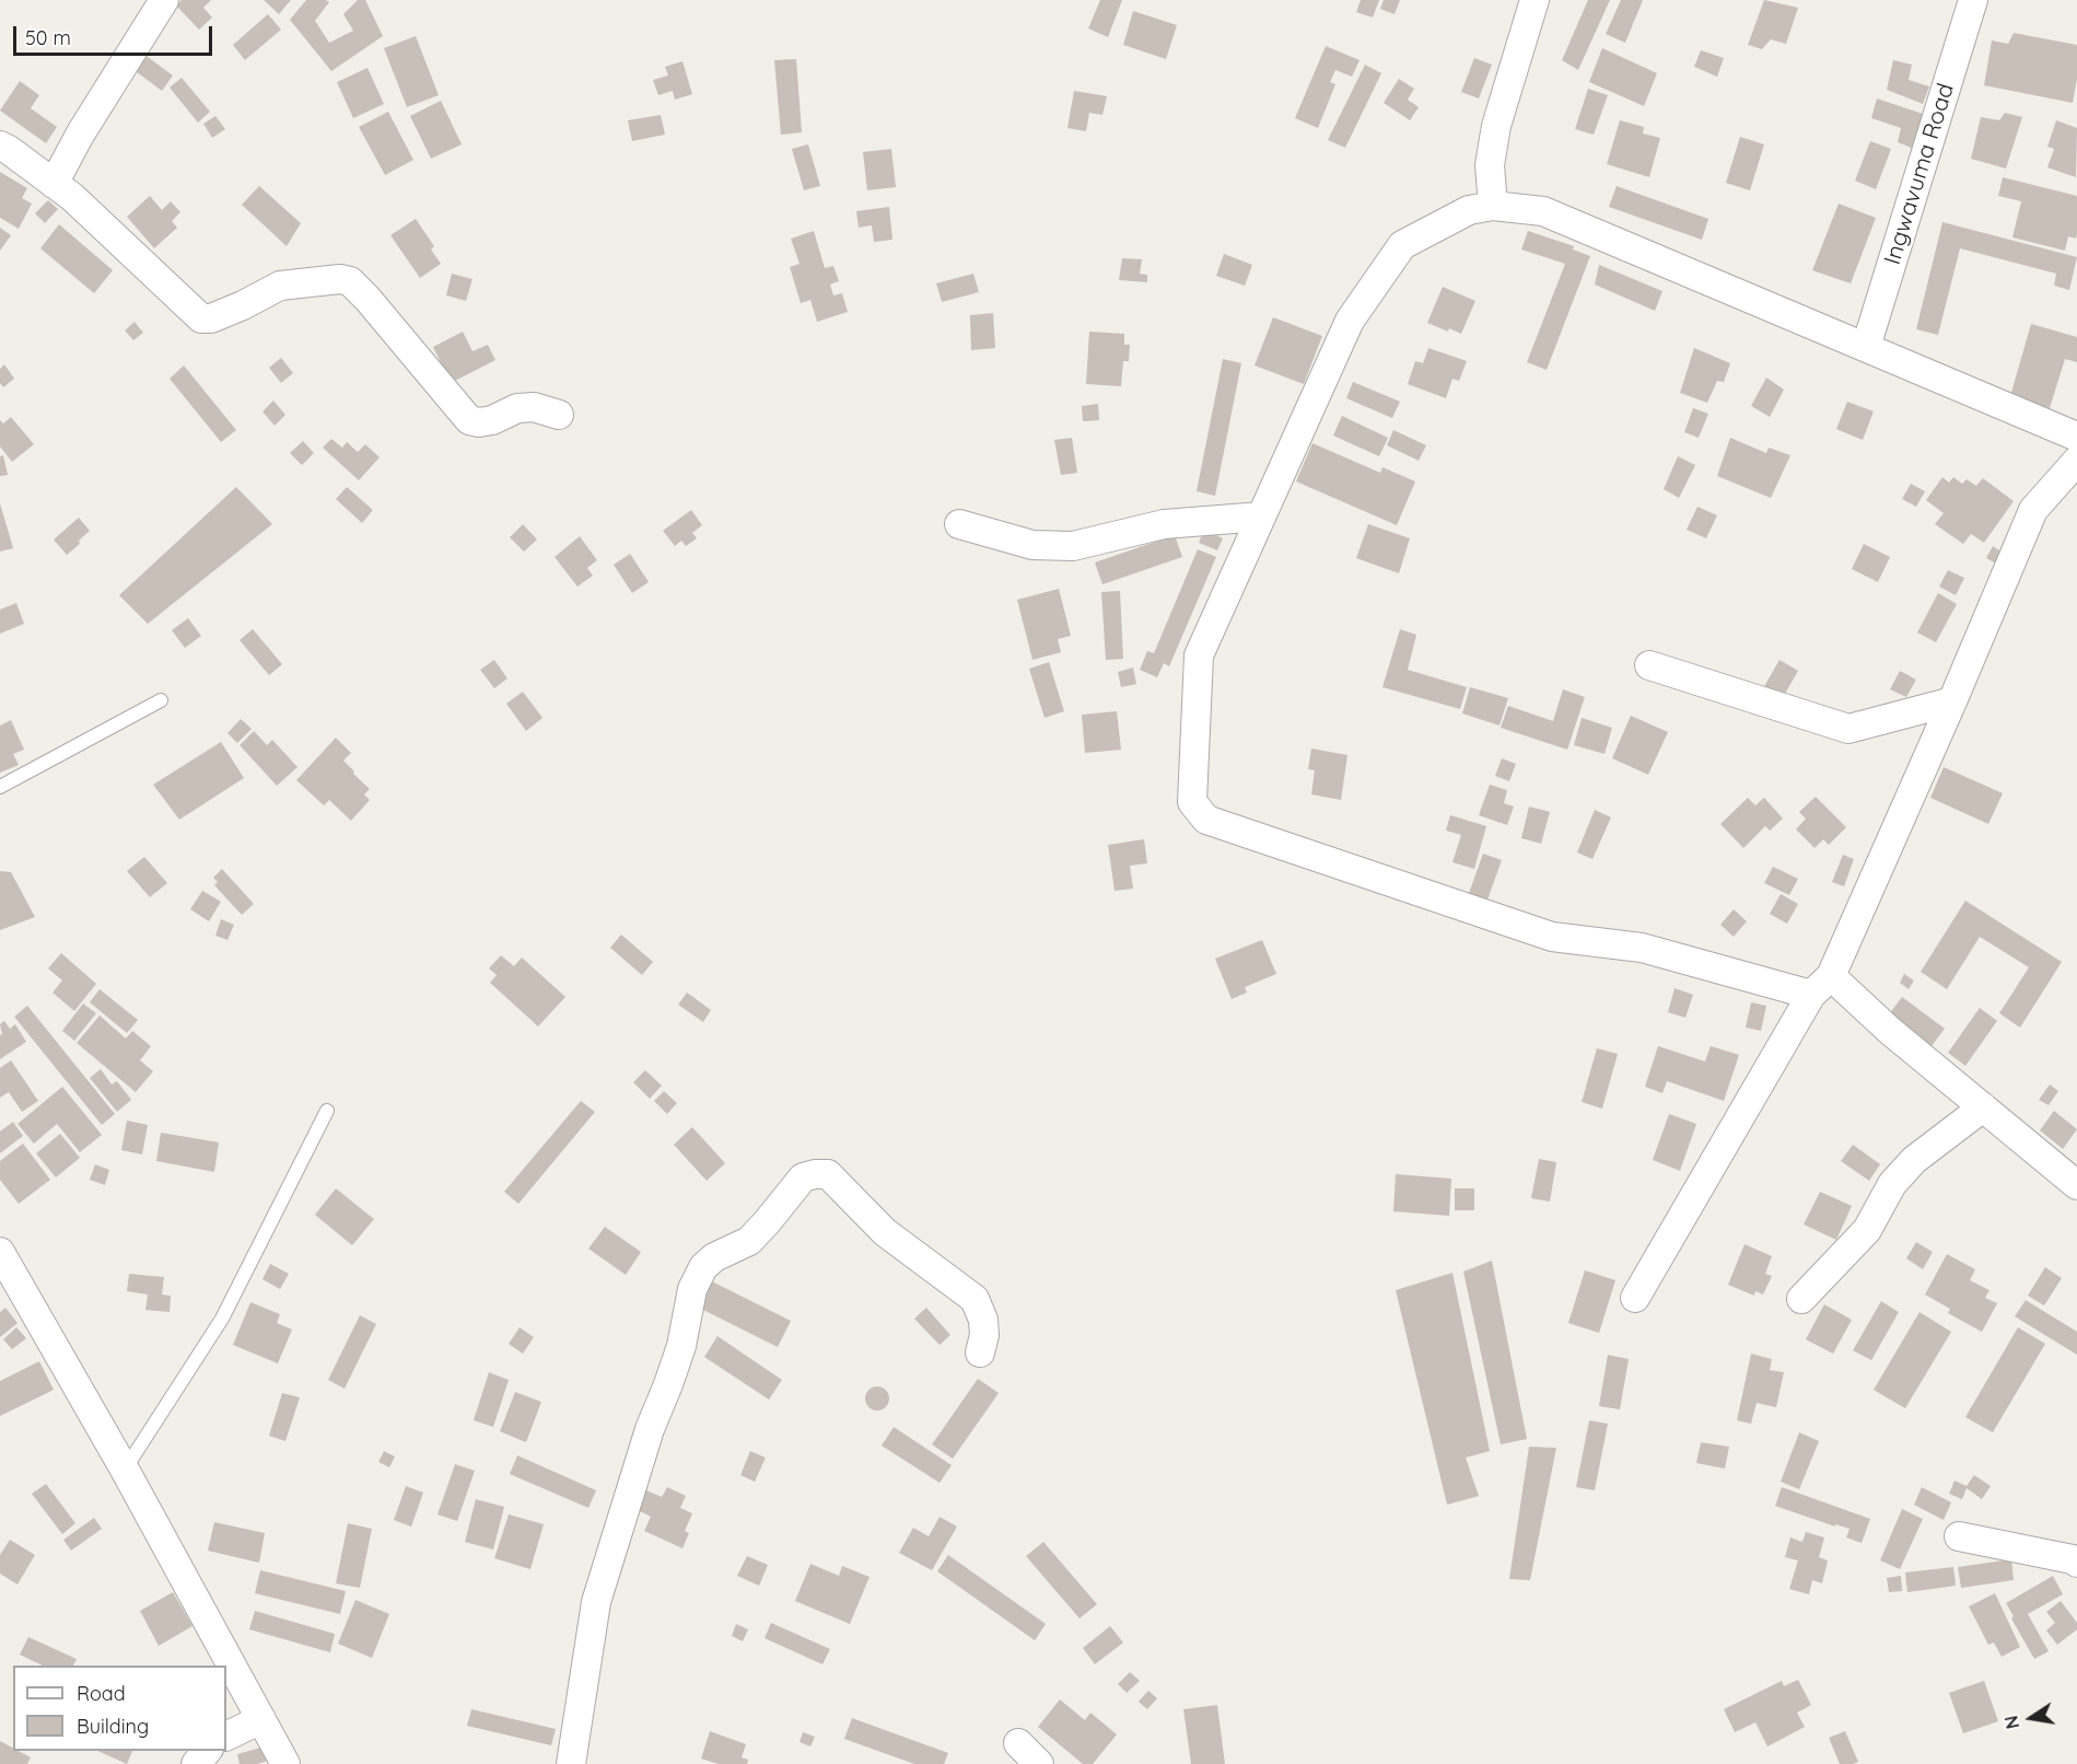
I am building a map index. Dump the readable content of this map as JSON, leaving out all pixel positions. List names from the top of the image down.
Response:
{
  "streets": {
    "street": ["Ingwavuma Road"]
  },
  "legend": ["Road", "Building"],
  "scale_bar": "50 m",
  "north": "left"
}
